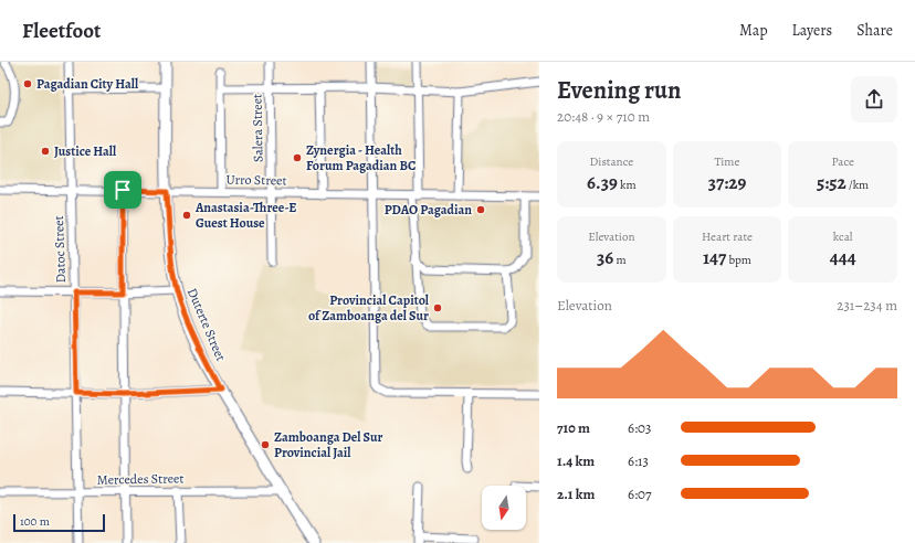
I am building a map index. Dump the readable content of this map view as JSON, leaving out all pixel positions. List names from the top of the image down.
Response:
{
  "streets": {
    "main road": ["Duterte Street"],
    "street": [
      "Salera Street",
      "Urro Street",
      "Datoc Street",
      "Mercedes Street"
    ]
  },
  "crossings": [
    ["Salera Street", "Urro Street"],
    ["Urro Street", "Datoc Street"],
    ["Urro Street", "Duterte Street"],
    ["Datoc Street", "Mercedes Street"],
    ["Duterte Street", "Mercedes Street"]
  ],
  "places": [
    "Pagadian City Hall",
    "Justice Hall",
    "Zynergia - Health Forum Pagadian BC",
    "PDAO Pagadian",
    "Anastasia-Three-E Guest House",
    "Provincial Capitol of Zamboanga del Sur",
    "Zamboanga Del Sur Provincial Jail"
  ],
  "scale_bar": "100 m",
  "north": "bottom",
  "page": {
    "header": "Fleetfoot",
    "nav": ["Map", "Layers", "Share"],
    "heading": ["Evening run", "20:48 · 9 × 710 m"],
    "stats": [
      ["Distance", "6.39 km"],
      ["Time", "37:29"],
      ["Pace", "5:52 /km"],
      ["Elevation", "36 m"],
      ["Heart rate", "147 bpm"],
      ["kcal", "444"]
    ],
    "chart": ["Elevation", "231–234 m"],
    "list": [
      {
        "name": "710 m",
        "note": "6:03"
      },
      {
        "name": "1.4 km",
        "note": "6:13"
      },
      {
        "name": "2.1 km",
        "note": "6:07"
      }
    ],
    "scale": "100 m"
  }
}
